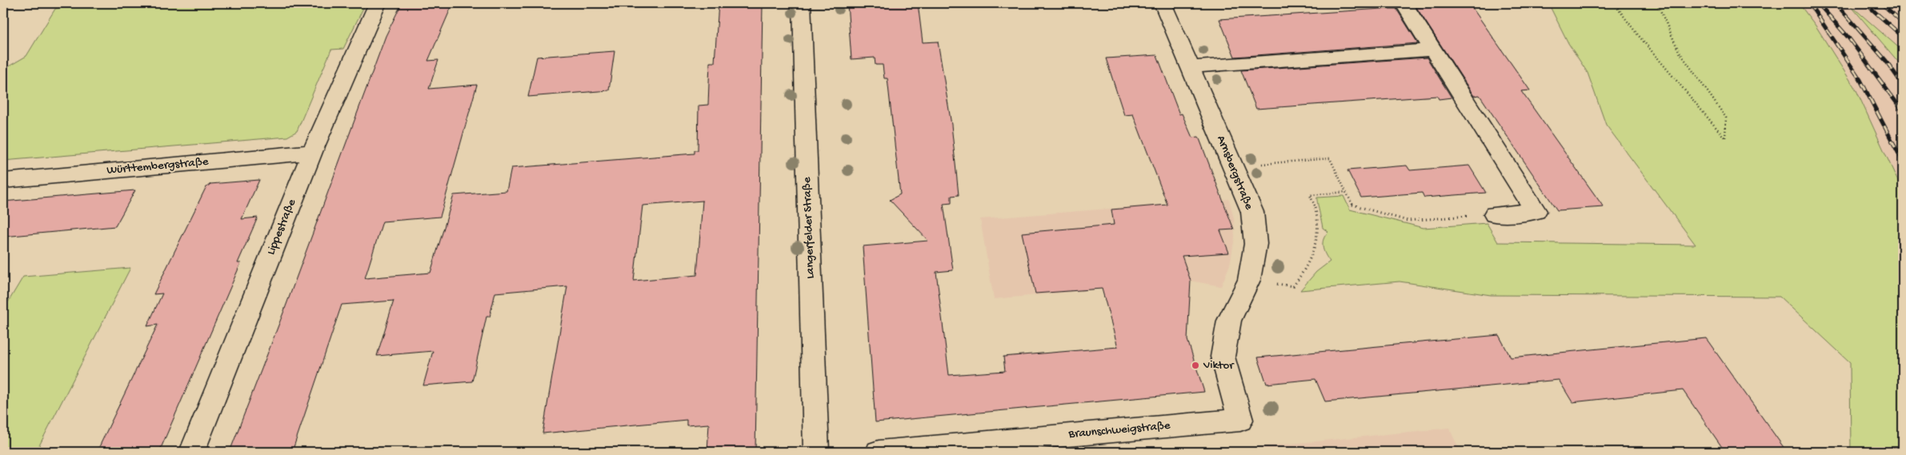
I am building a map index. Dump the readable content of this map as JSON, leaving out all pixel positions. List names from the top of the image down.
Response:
{
  "streets": {
    "street": [
      "Württembergstraße",
      "Arnsbergstraße",
      "Lippestraße",
      "Langerfelder Straße",
      "Braunschweigstraße"
    ]
  },
  "crossings": [
    ["Württembergstraße", "Lippestraße"],
    ["Arnsbergstraße", "Braunschweigstraße"]
  ],
  "places": ["Viktor"]
}
